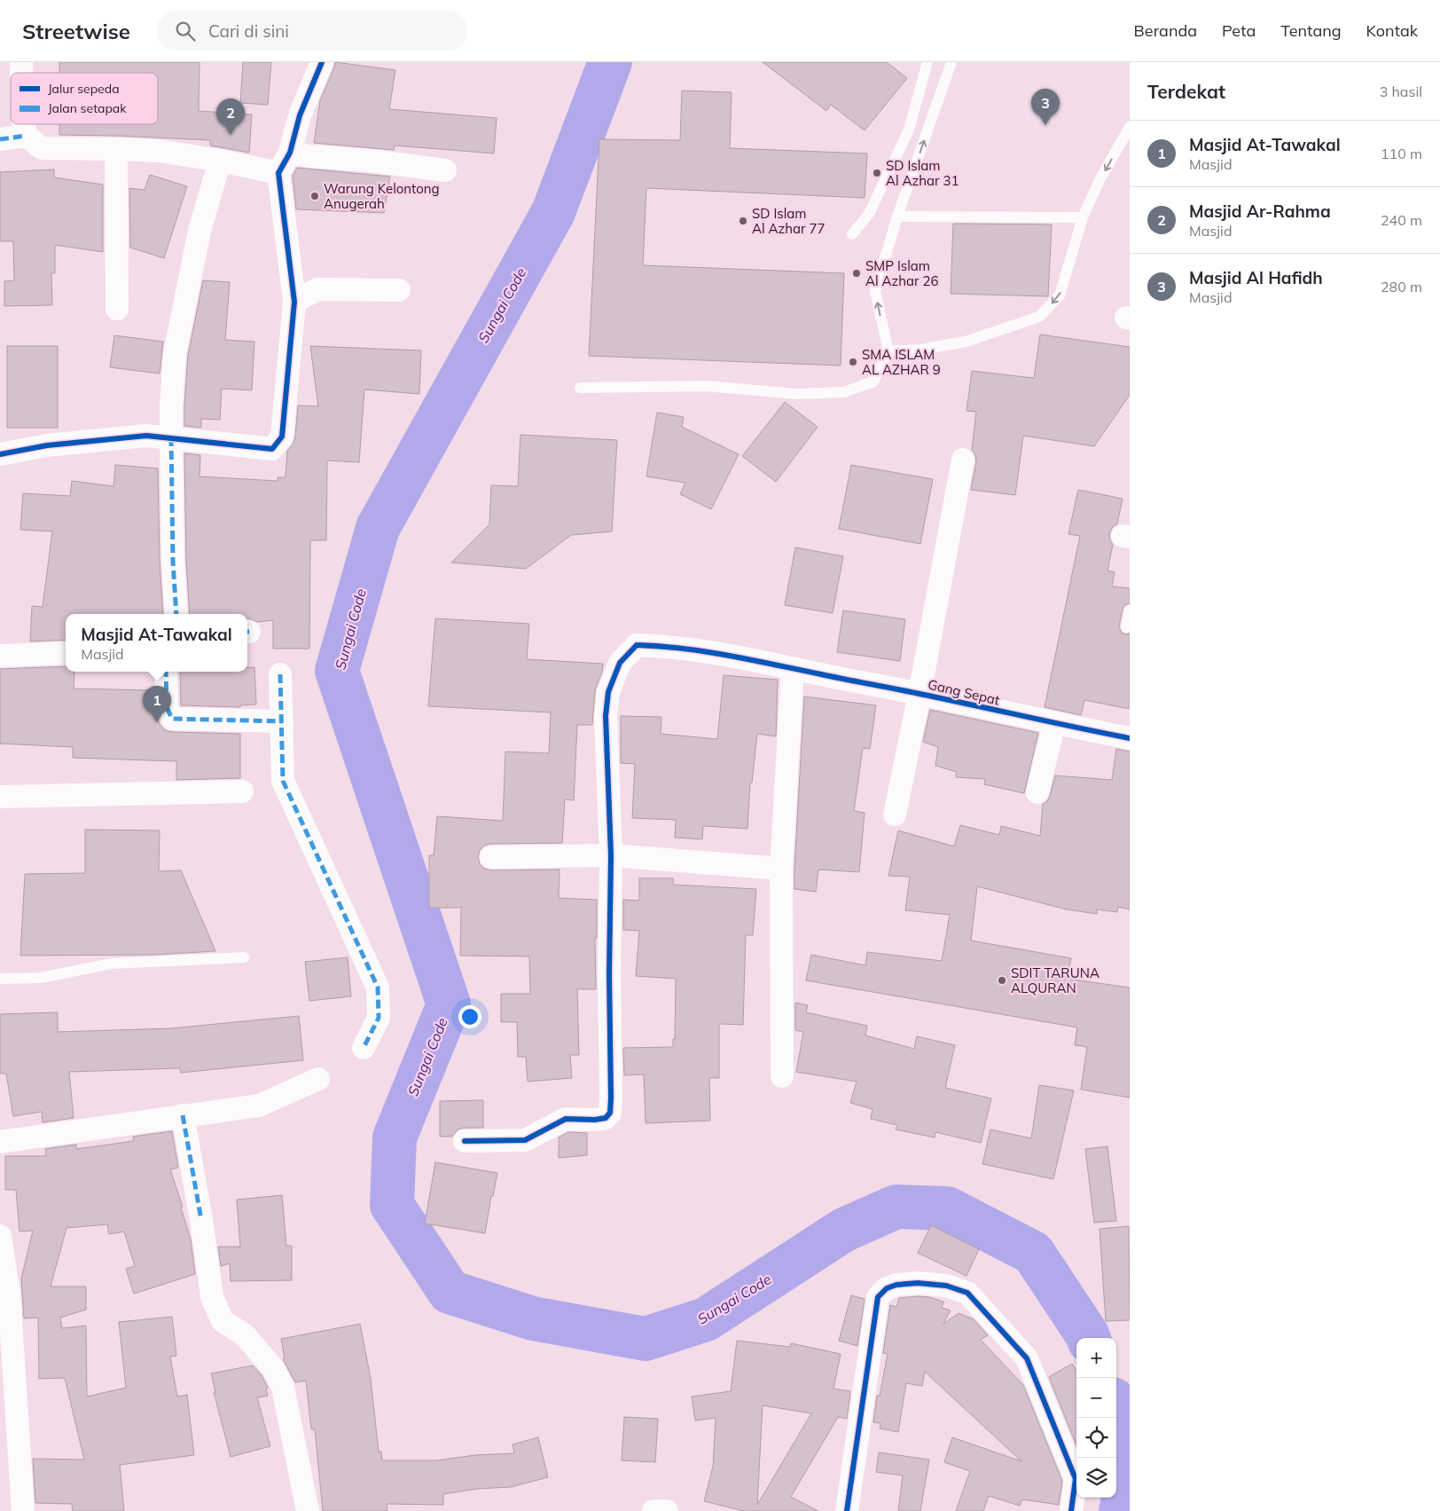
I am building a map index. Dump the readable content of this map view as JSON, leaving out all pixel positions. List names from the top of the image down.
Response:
{
  "streets": {
    "street": ["Gang Sepat"]
  },
  "water": ["Sungai Code"],
  "places": [
    "SD Islam Al Azhar 31",
    "Warung Kelontong Anugerah",
    "SD Islam Al Azhar 77",
    "SMP Islam Al Azhar 26",
    "SMA ISLAM AL AZHAR 9",
    "SDIT TARUNA ALQURAN"
  ],
  "legend": ["Jalur sepeda", "Jalan setapak"],
  "page": {
    "header": "Streetwise",
    "search": "Cari di sini",
    "nav": [
      "Beranda",
      "Peta",
      "Tentang",
      "Kontak"
    ],
    "heading": ["Terdekat", "3 hasil"],
    "pins": ["3", "2", "1"],
    "list": [
      {
        "mark": "1",
        "name": "Masjid At-Tawakal",
        "note": "Masjid",
        "value": "110 m"
      },
      {
        "mark": "2",
        "name": "Masjid Ar-Rahma",
        "note": "Masjid",
        "value": "240 m"
      },
      {
        "mark": "3",
        "name": "Masjid Al Hafidh",
        "note": "Masjid",
        "value": "280 m"
      }
    ],
    "popup": ["Masjid At-Tawakal", "Masjid"],
    "map_buttons": ["+", "−"]
  }
}
